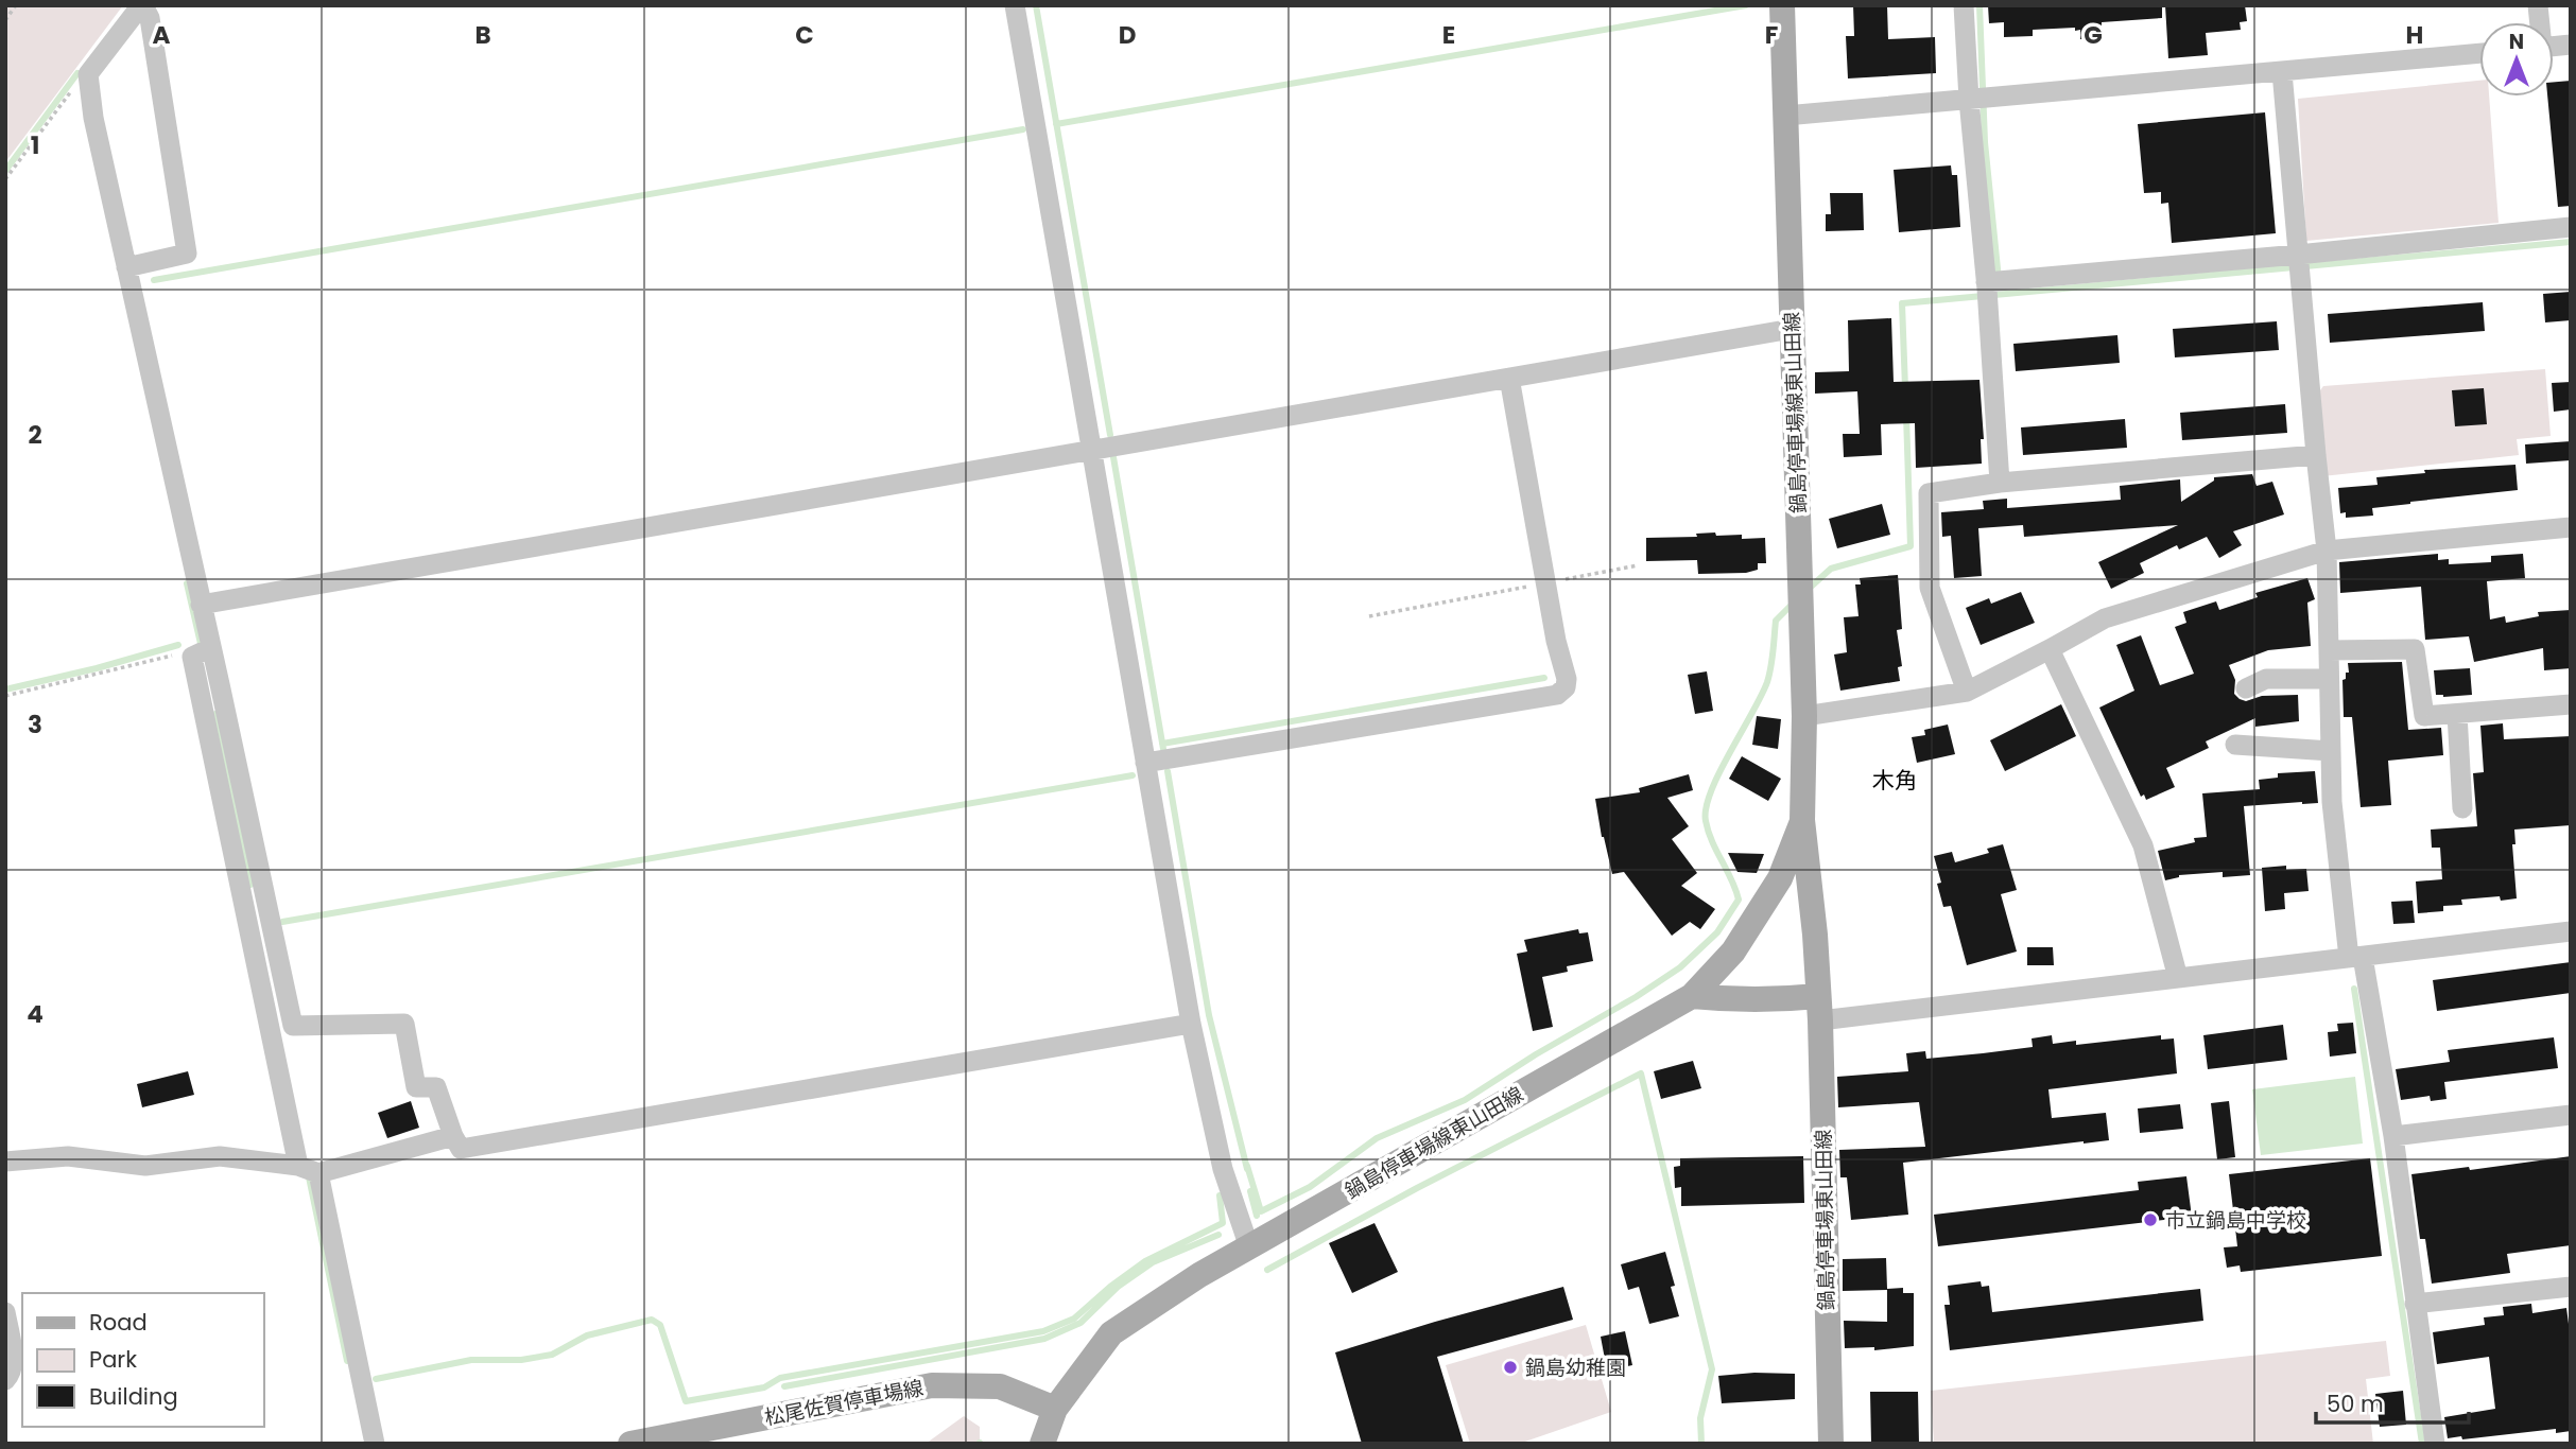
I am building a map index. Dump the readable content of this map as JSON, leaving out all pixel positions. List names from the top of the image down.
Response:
{
  "streets": {
    "main road": ["鍋島停車場線東山田線", "鍋島停車場東山田線", "松尾佐賀停車場線"]
  },
  "crossings": [
    ["鍋島停車場線東山田線", "鍋島停車場東山田線"],
    ["鍋島停車場線東山田線", "松尾佐賀停車場線"]
  ],
  "districts": ["木角"],
  "places": ["市立鍋島中学校", "鍋島幼稚園"],
  "legend": ["Road", "Park", "Building"],
  "scale_bar": "50 m",
  "north": "top",
  "grid": {
    "columns": [
      "A",
      "B",
      "C",
      "D",
      "E",
      "F",
      "G",
      "H"
    ],
    "rows": [
      "1",
      "2",
      "3",
      "4"
    ]
  }
}
